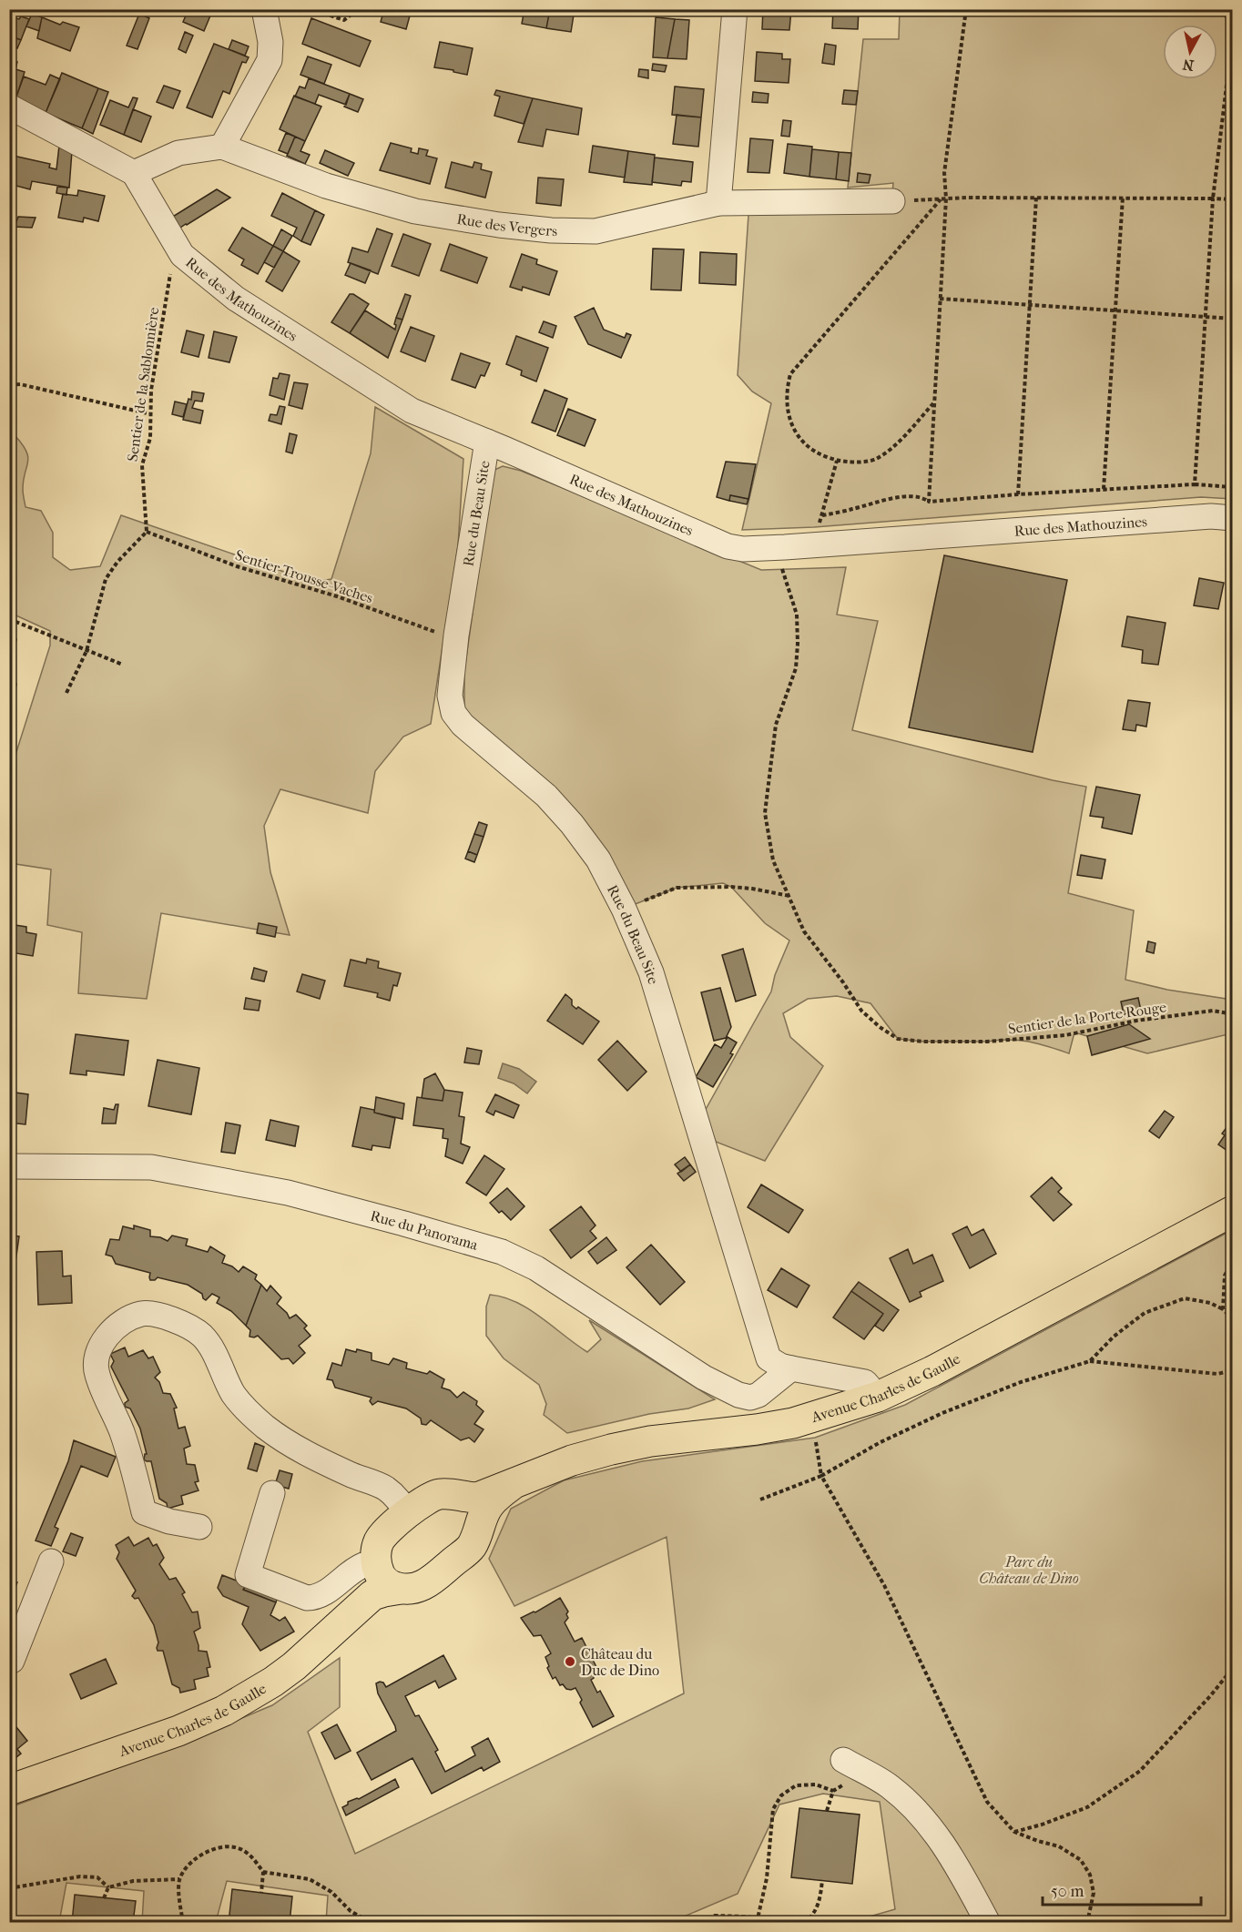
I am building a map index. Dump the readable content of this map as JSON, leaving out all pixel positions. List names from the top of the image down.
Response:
{
  "streets": {
    "main road": ["Avenue Charles de Gaulle"],
    "street": [
      "Rue des Vergers",
      "Rue des Mathouzines",
      "Rue du Beau Site",
      "Rue du Panorama"
    ],
    "path": ["Sentier de la Sablonnière", "Sentier Trousse-Vaches", "Sentier de la Porte Rouge"]
  },
  "crossings": [
    ["Rue des Mathouzines", "Sentier de la Sablonnière"],
    ["Rue des Mathouzines", "Rue du Beau Site"],
    ["Rue des Mathouzines", "Sentier de la Porte Rouge"],
    ["Sentier de la Sablonnière", "Sentier Trousse-Vaches"],
    ["Rue du Beau Site", "Sentier Trousse-Vaches"],
    ["Rue du Beau Site", "Rue du Panorama"],
    ["Rue du Beau Site", "Avenue Charles de Gaulle"]
  ],
  "parks": ["Parc du Château de Dino"],
  "places": ["Château du Duc de Dino"],
  "scale_bar": "50 m",
  "north": "bottom"
}
